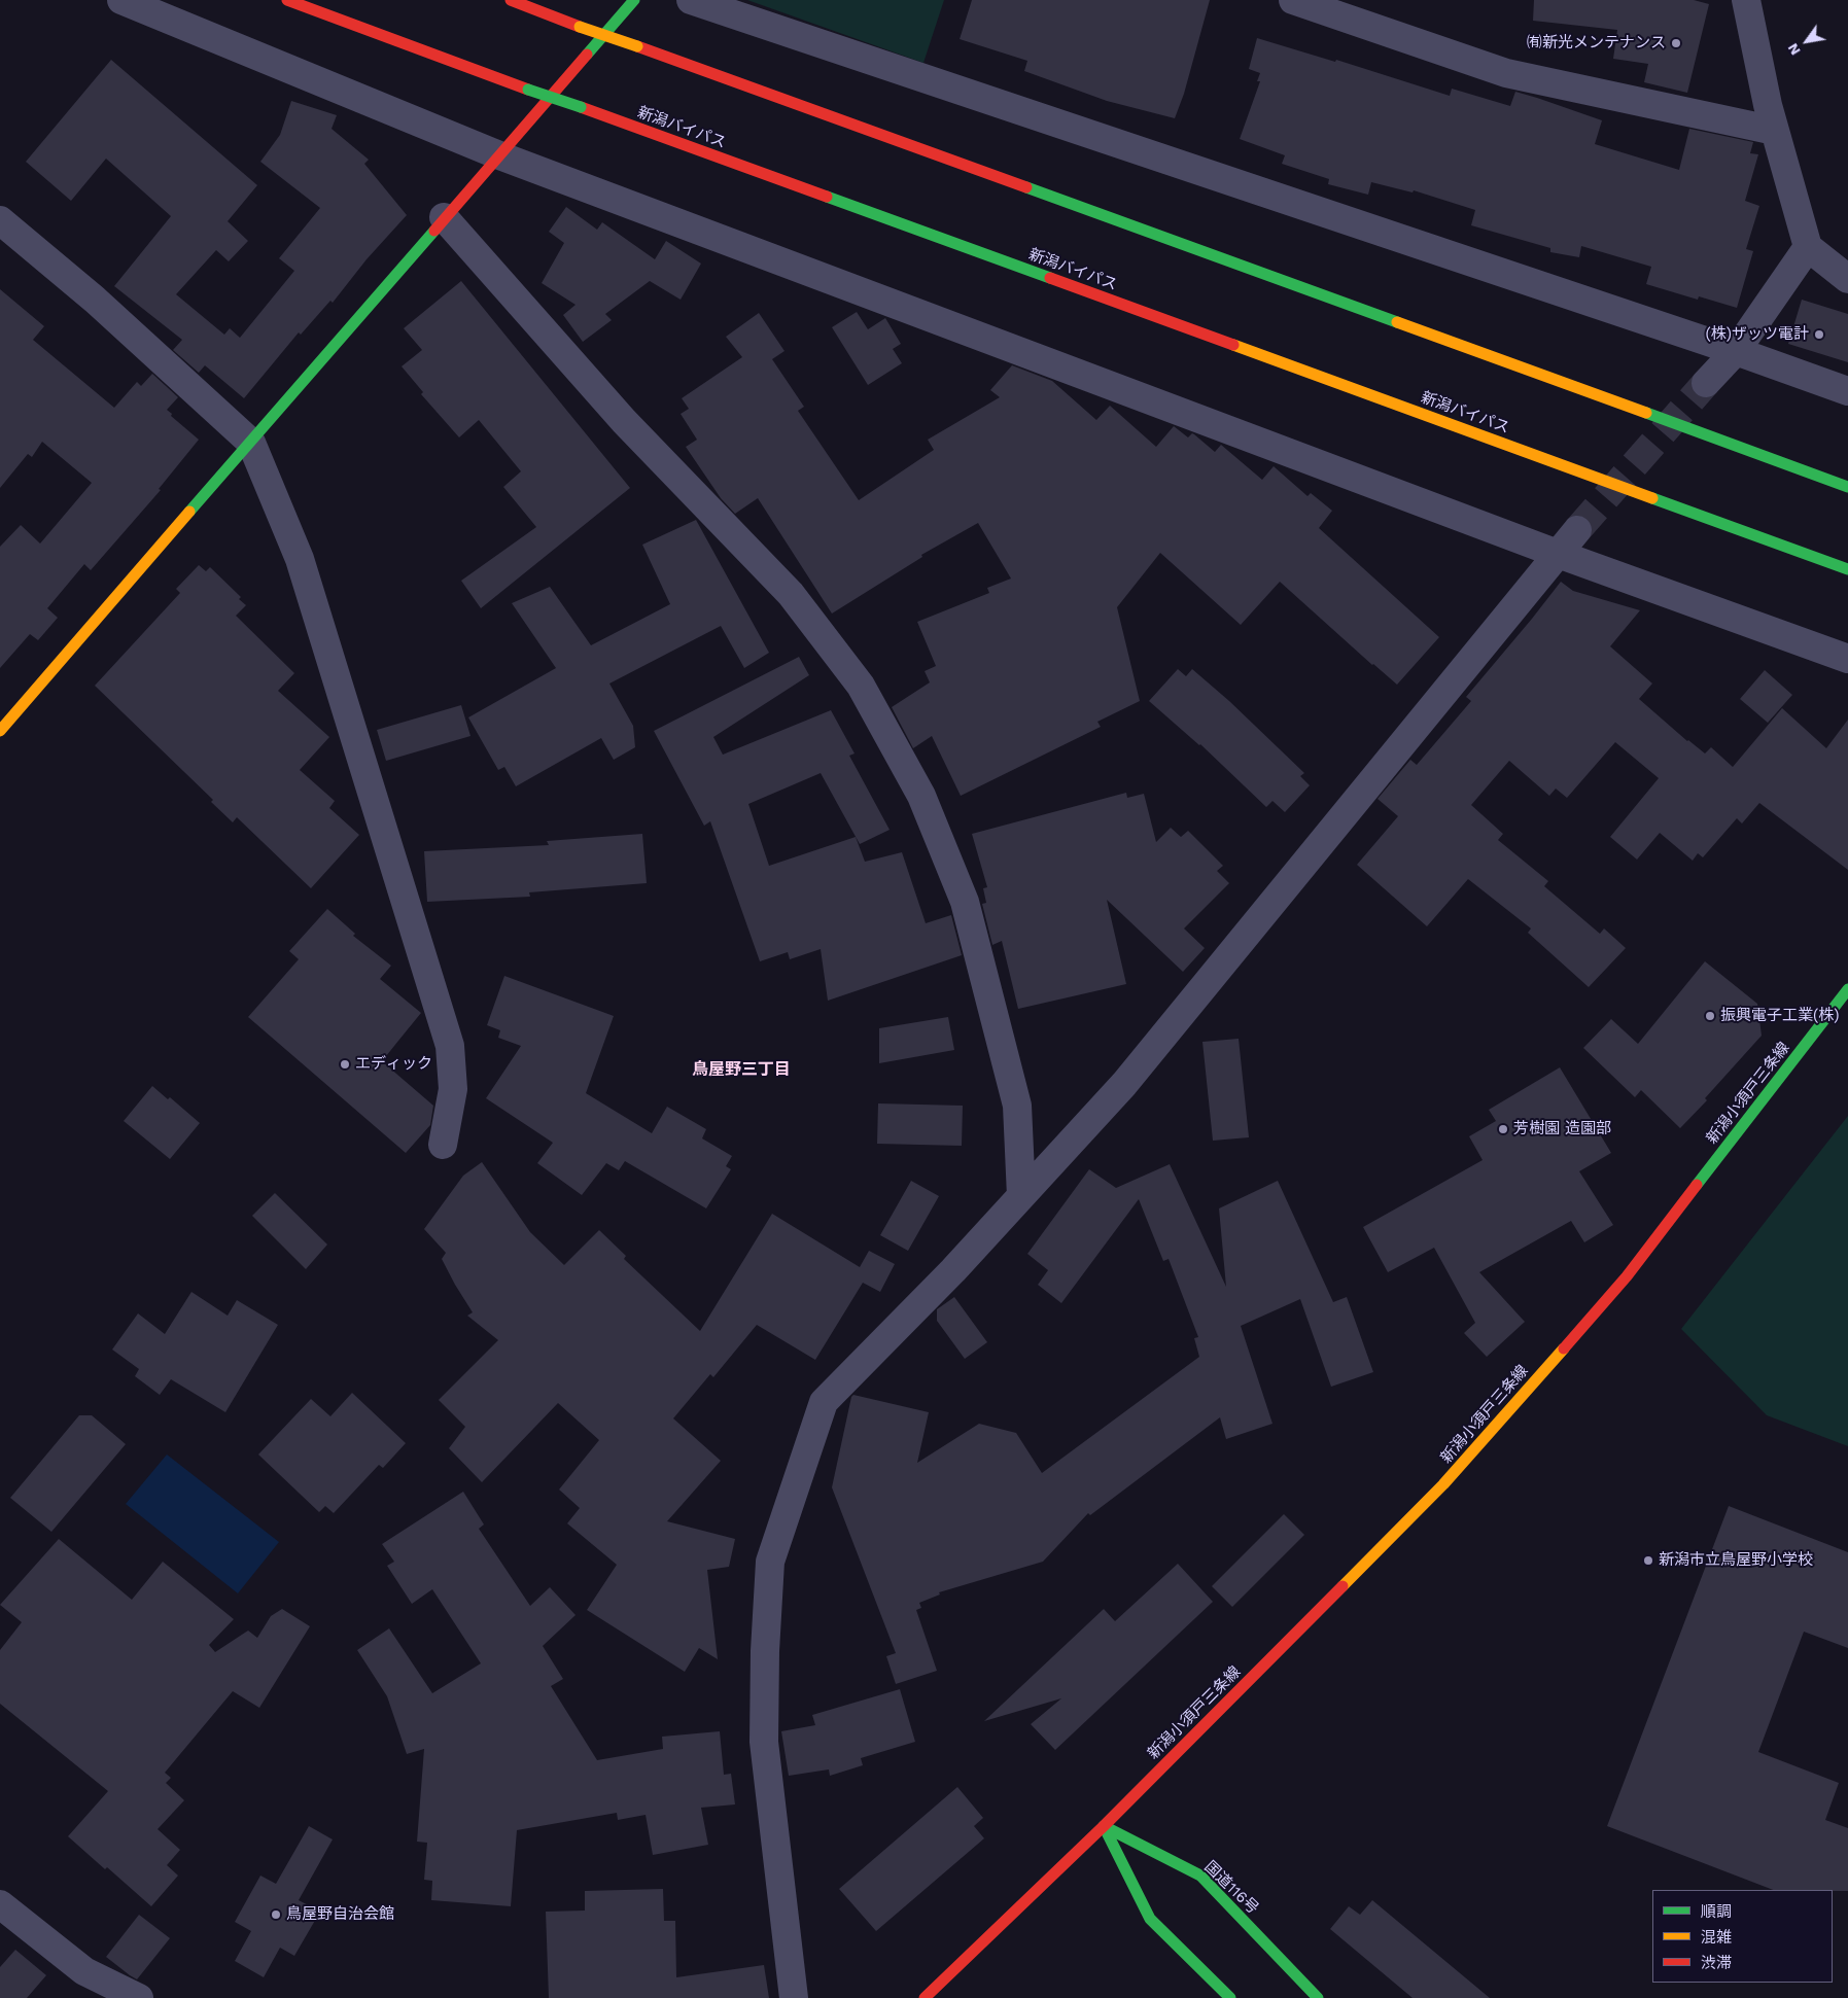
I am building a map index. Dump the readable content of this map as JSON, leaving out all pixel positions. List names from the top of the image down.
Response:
{
  "streets": {
    "main road": ["新潟バイパス", "新潟小須戸三条線", "国道116号"]
  },
  "crossings": [
    ["新潟小須戸三条線", "国道116号"]
  ],
  "districts": ["鳥屋野三丁目"],
  "places": [
    "㈲新光メンテナンス",
    "(株)ザッツ電計",
    "振興電子工業(株)",
    "エディック",
    "芳樹園 造園部",
    "新潟市立鳥屋野小学校",
    "鳥屋野自治会館"
  ],
  "legend": ["順調", "混雑", "渋滞"],
  "north": "bottom left"
}
